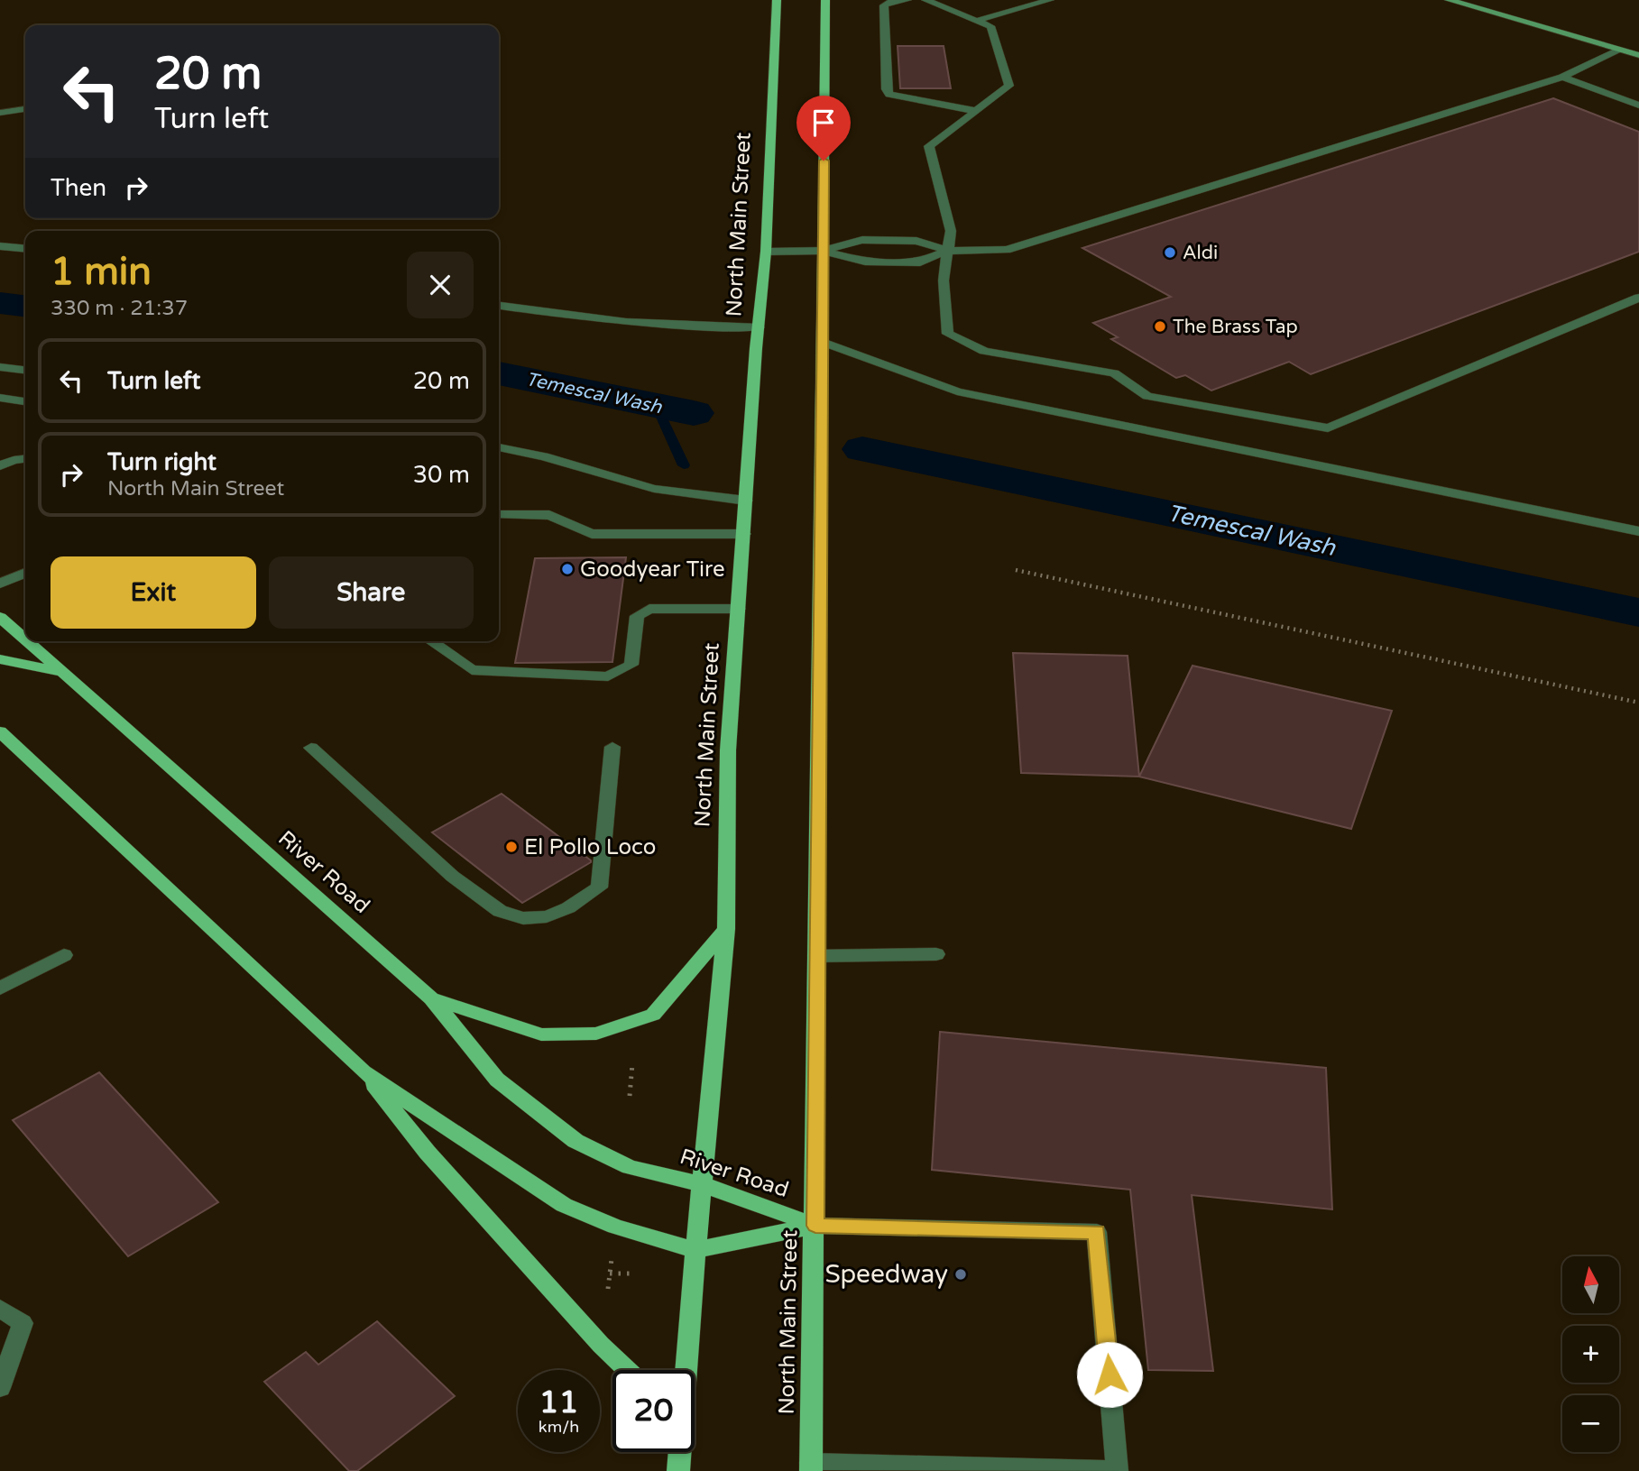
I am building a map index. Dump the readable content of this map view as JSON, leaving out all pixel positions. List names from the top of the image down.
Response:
{
  "streets": {
    "main road": ["North Main Street", "River Road"]
  },
  "crossings": [
    ["North Main Street", "River Road"]
  ],
  "water": ["Temescal Wash"],
  "places": [
    "Aldi",
    "The Brass Tap",
    "Goodyear Tire",
    "El Pollo Loco",
    "Speedway"
  ],
  "north": "top",
  "page": {
    "turn": ["20 m", "Turn left"],
    "then": "Then",
    "heading": ["1 min", "330 m · 21:37"],
    "list": [
      {
        "name": "Turn left",
        "value": "20 m"
      },
      {
        "name": "Turn right",
        "note": "North Main Street",
        "value": "30 m"
      }
    ],
    "buttons": ["Exit", "Share"],
    "map_buttons": ["+", "−"],
    "speed": "11 km/h",
    "limit": "20"
  }
}
